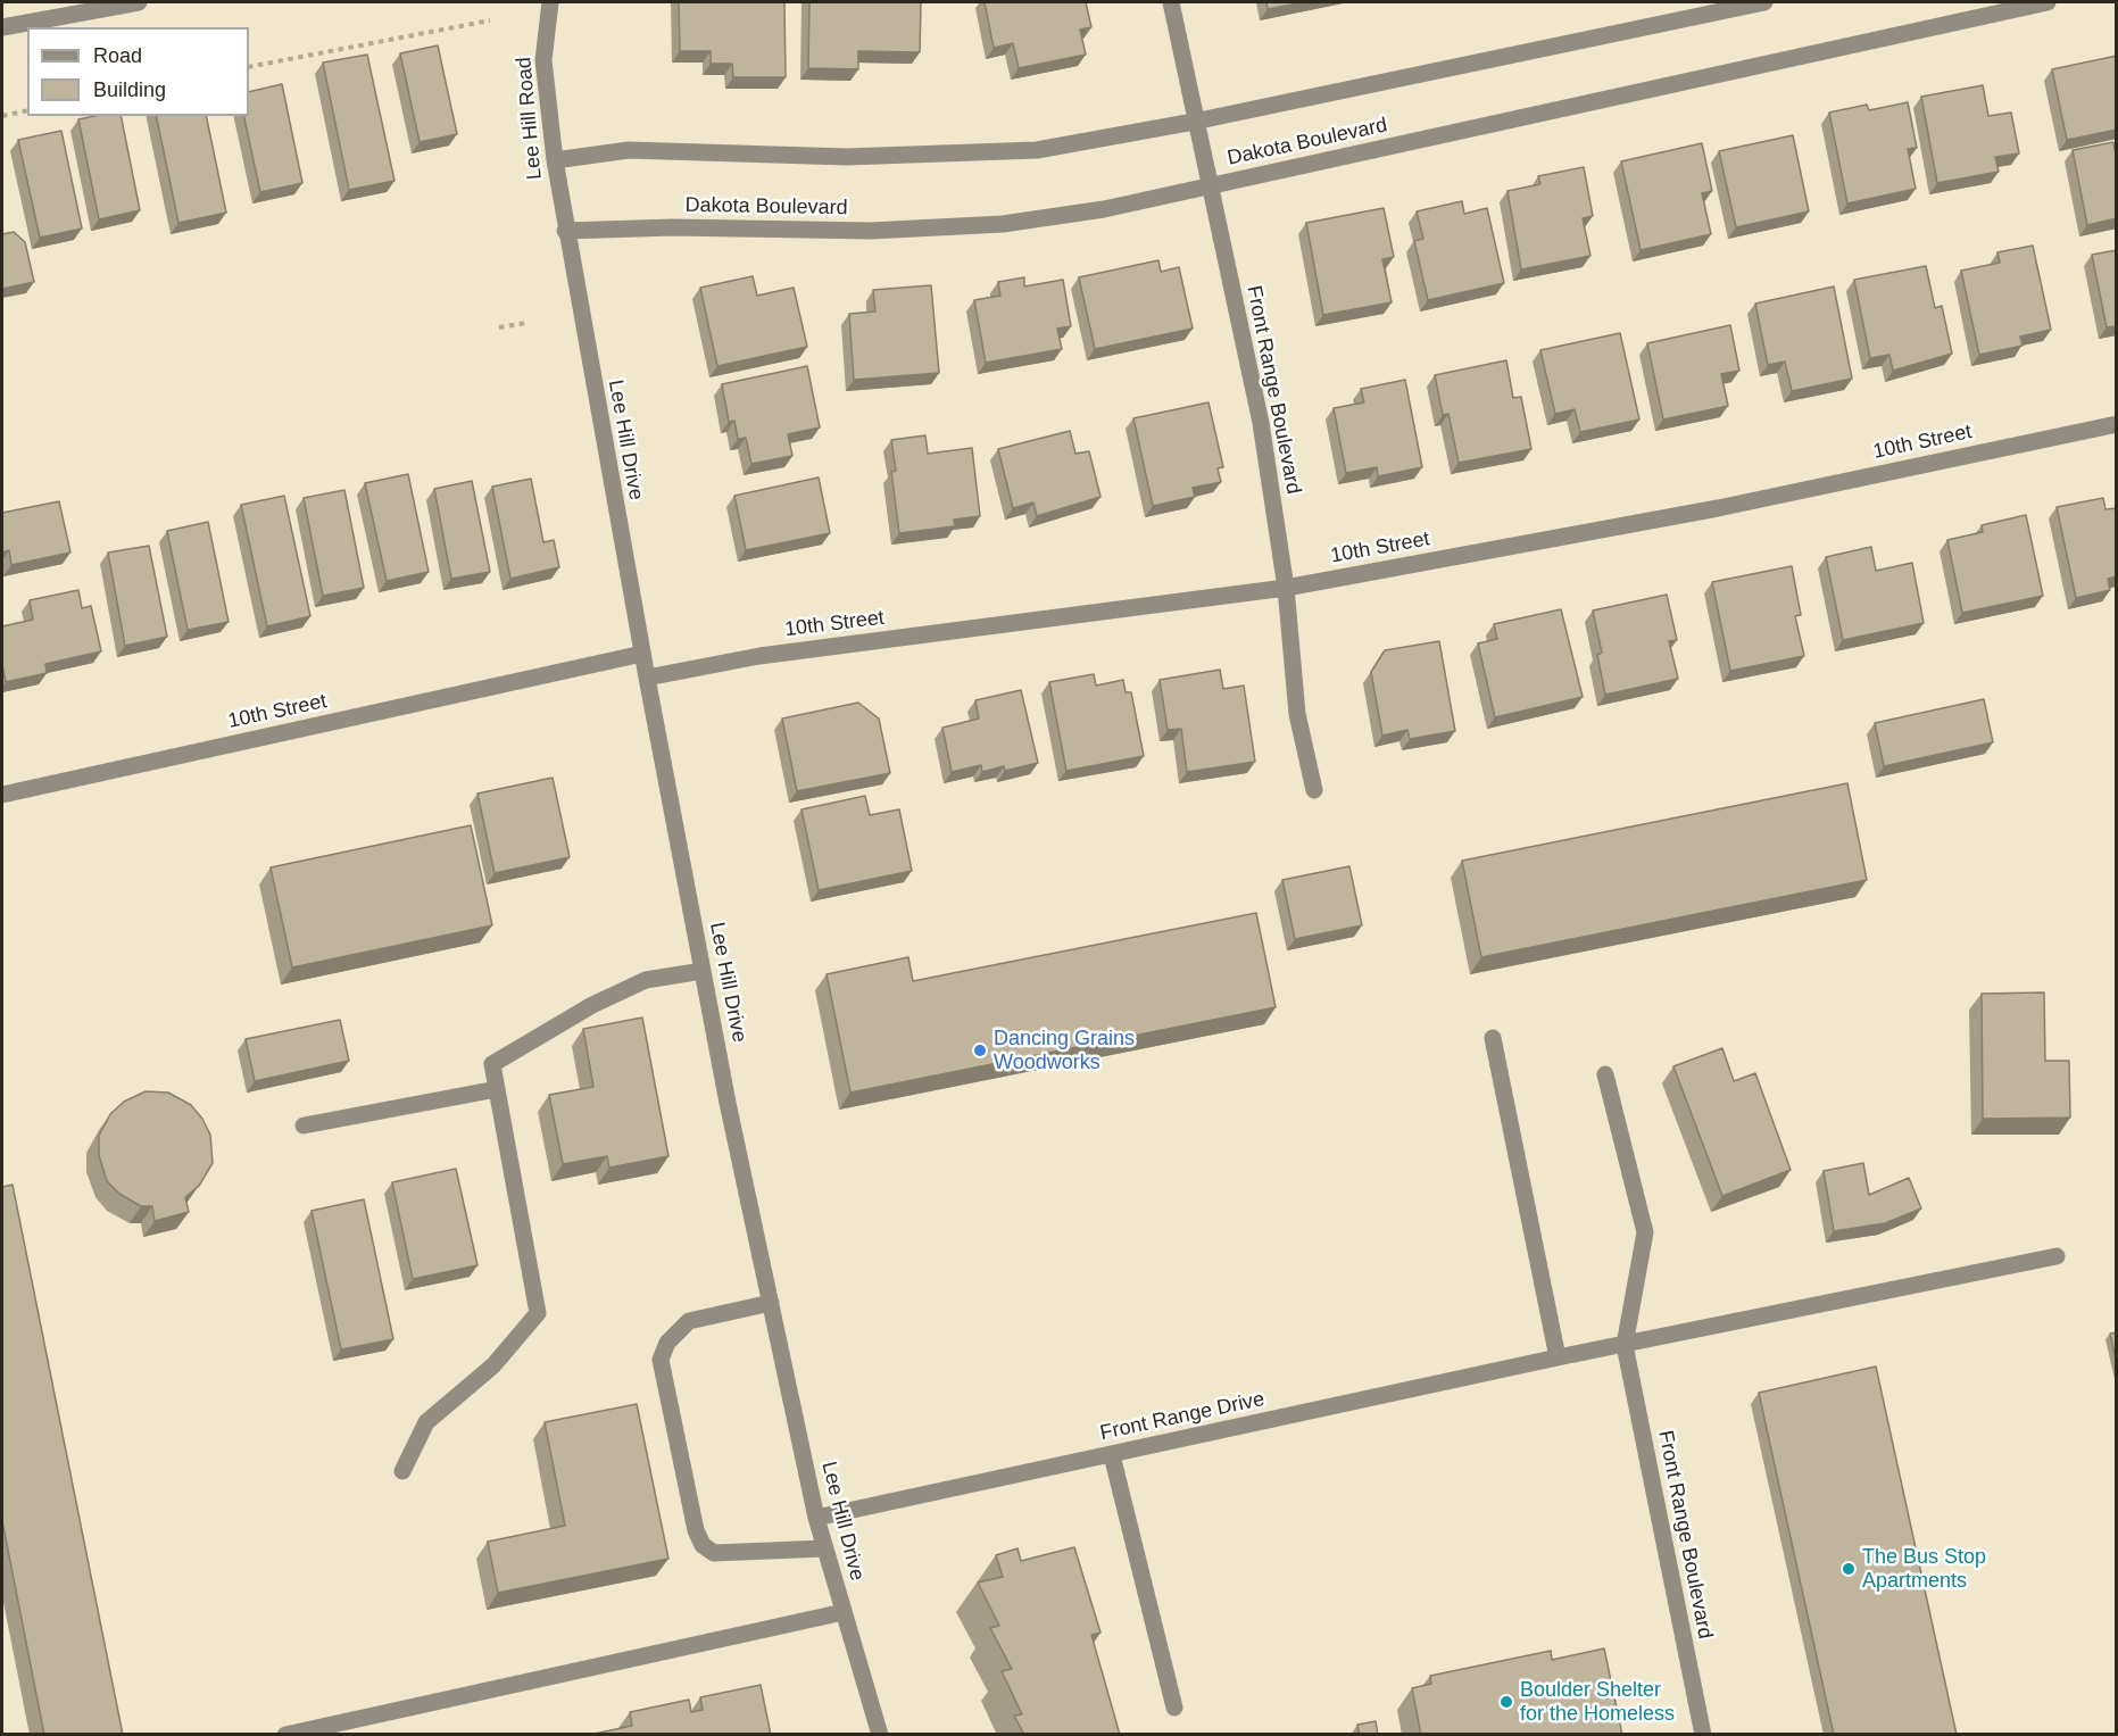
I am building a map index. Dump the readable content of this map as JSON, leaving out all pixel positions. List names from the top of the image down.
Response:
{
  "streets": {
    "street": [
      "Lee Hill Road",
      "Dakota Boulevard",
      "Front Range Boulevard",
      "Lee Hill Drive",
      "10th Street",
      "Front Range Drive"
    ]
  },
  "crossings": [
    ["Lee Hill Road", "Dakota Boulevard"],
    ["Lee Hill Road", "Lee Hill Drive"],
    ["Dakota Boulevard", "Front Range Boulevard"],
    ["Dakota Boulevard", "Lee Hill Drive"],
    ["Front Range Boulevard", "10th Street"],
    ["Front Range Boulevard", "Front Range Drive"],
    ["Lee Hill Drive", "10th Street"],
    ["Lee Hill Drive", "Front Range Drive"]
  ],
  "places": ["Dancing Grains Woodworks", "The Bus Stop Apartments", "Boulder Shelter for the Homeless"],
  "legend": ["Road", "Building"]
}
